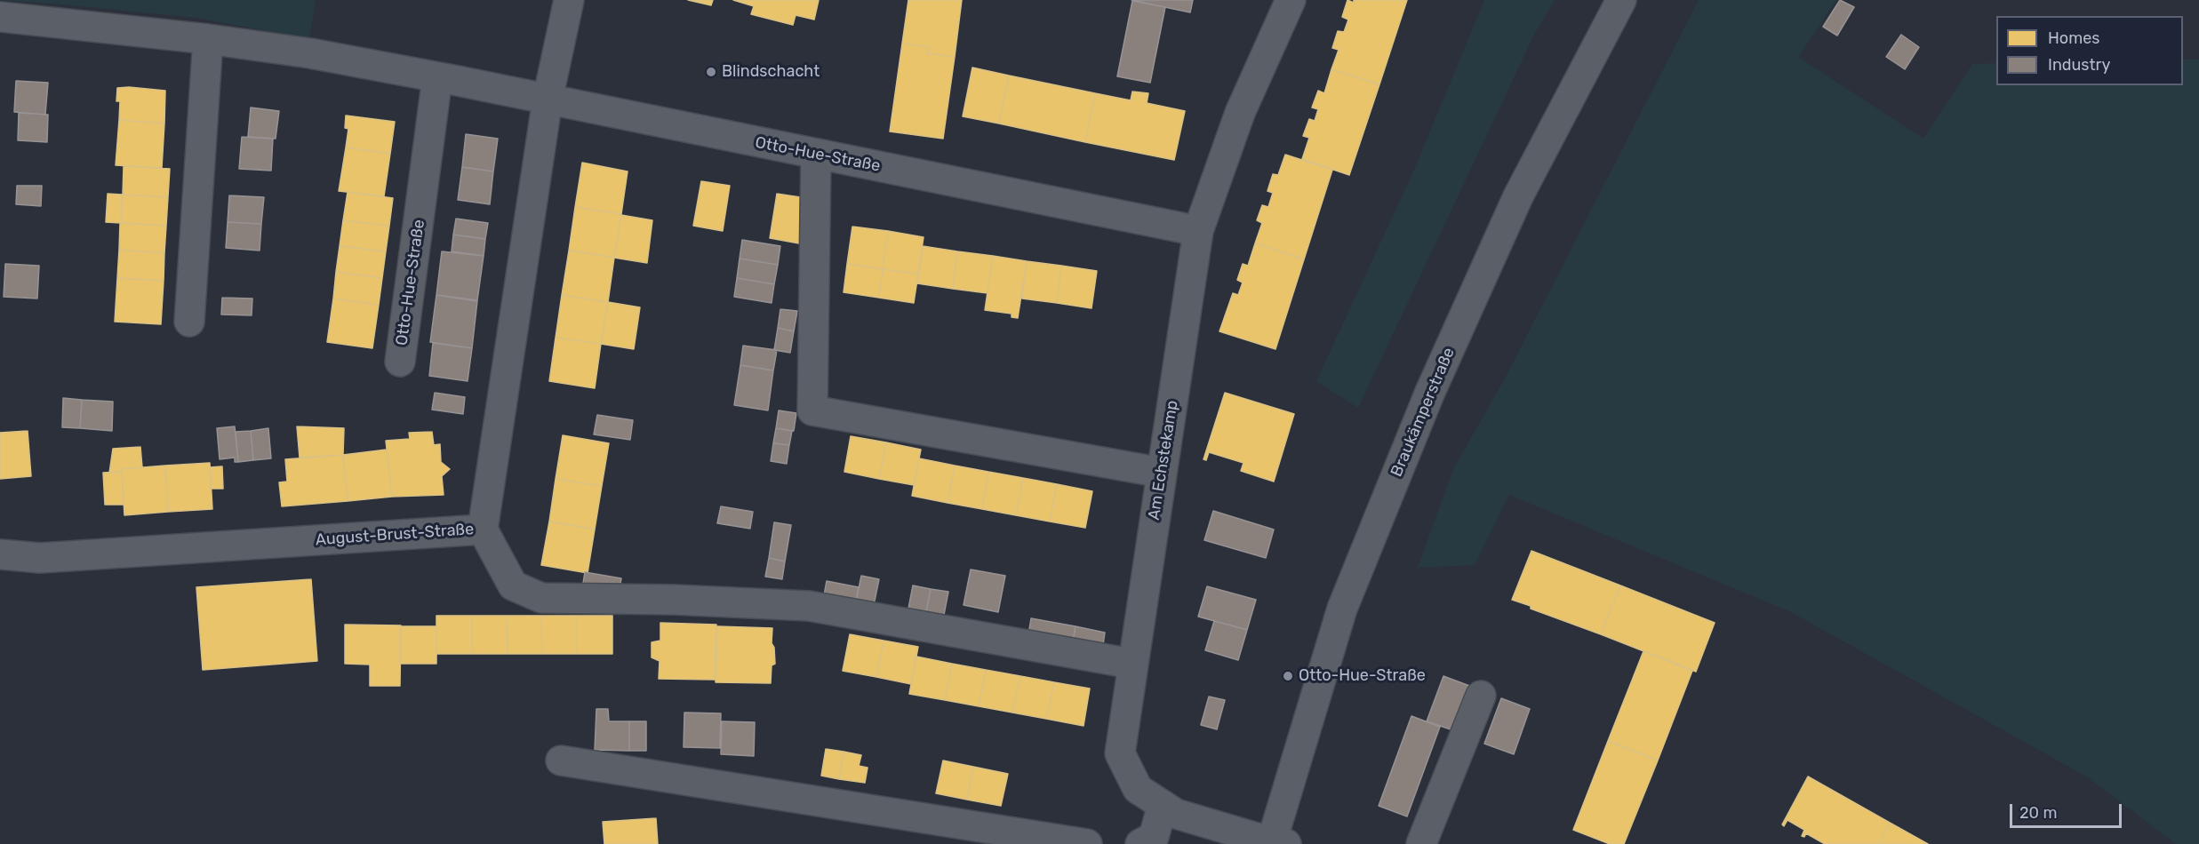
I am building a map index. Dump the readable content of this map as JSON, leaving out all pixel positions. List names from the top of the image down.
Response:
{
  "streets": {
    "street": [
      "Otto-Hue-Straße",
      "Braukämperstraße",
      "Am Echstekamp",
      "August-Brust-Straße"
    ]
  },
  "crossings": [
    ["Otto-Hue-Straße", "Am Echstekamp"],
    ["Otto-Hue-Straße", "August-Brust-Straße"],
    ["Braukämperstraße", "Am Echstekamp"]
  ],
  "places": ["Blindschacht", "Otto-Hue-Straße"],
  "legend": ["Homes", "Industry"],
  "scale_bar": "20 m"
}
